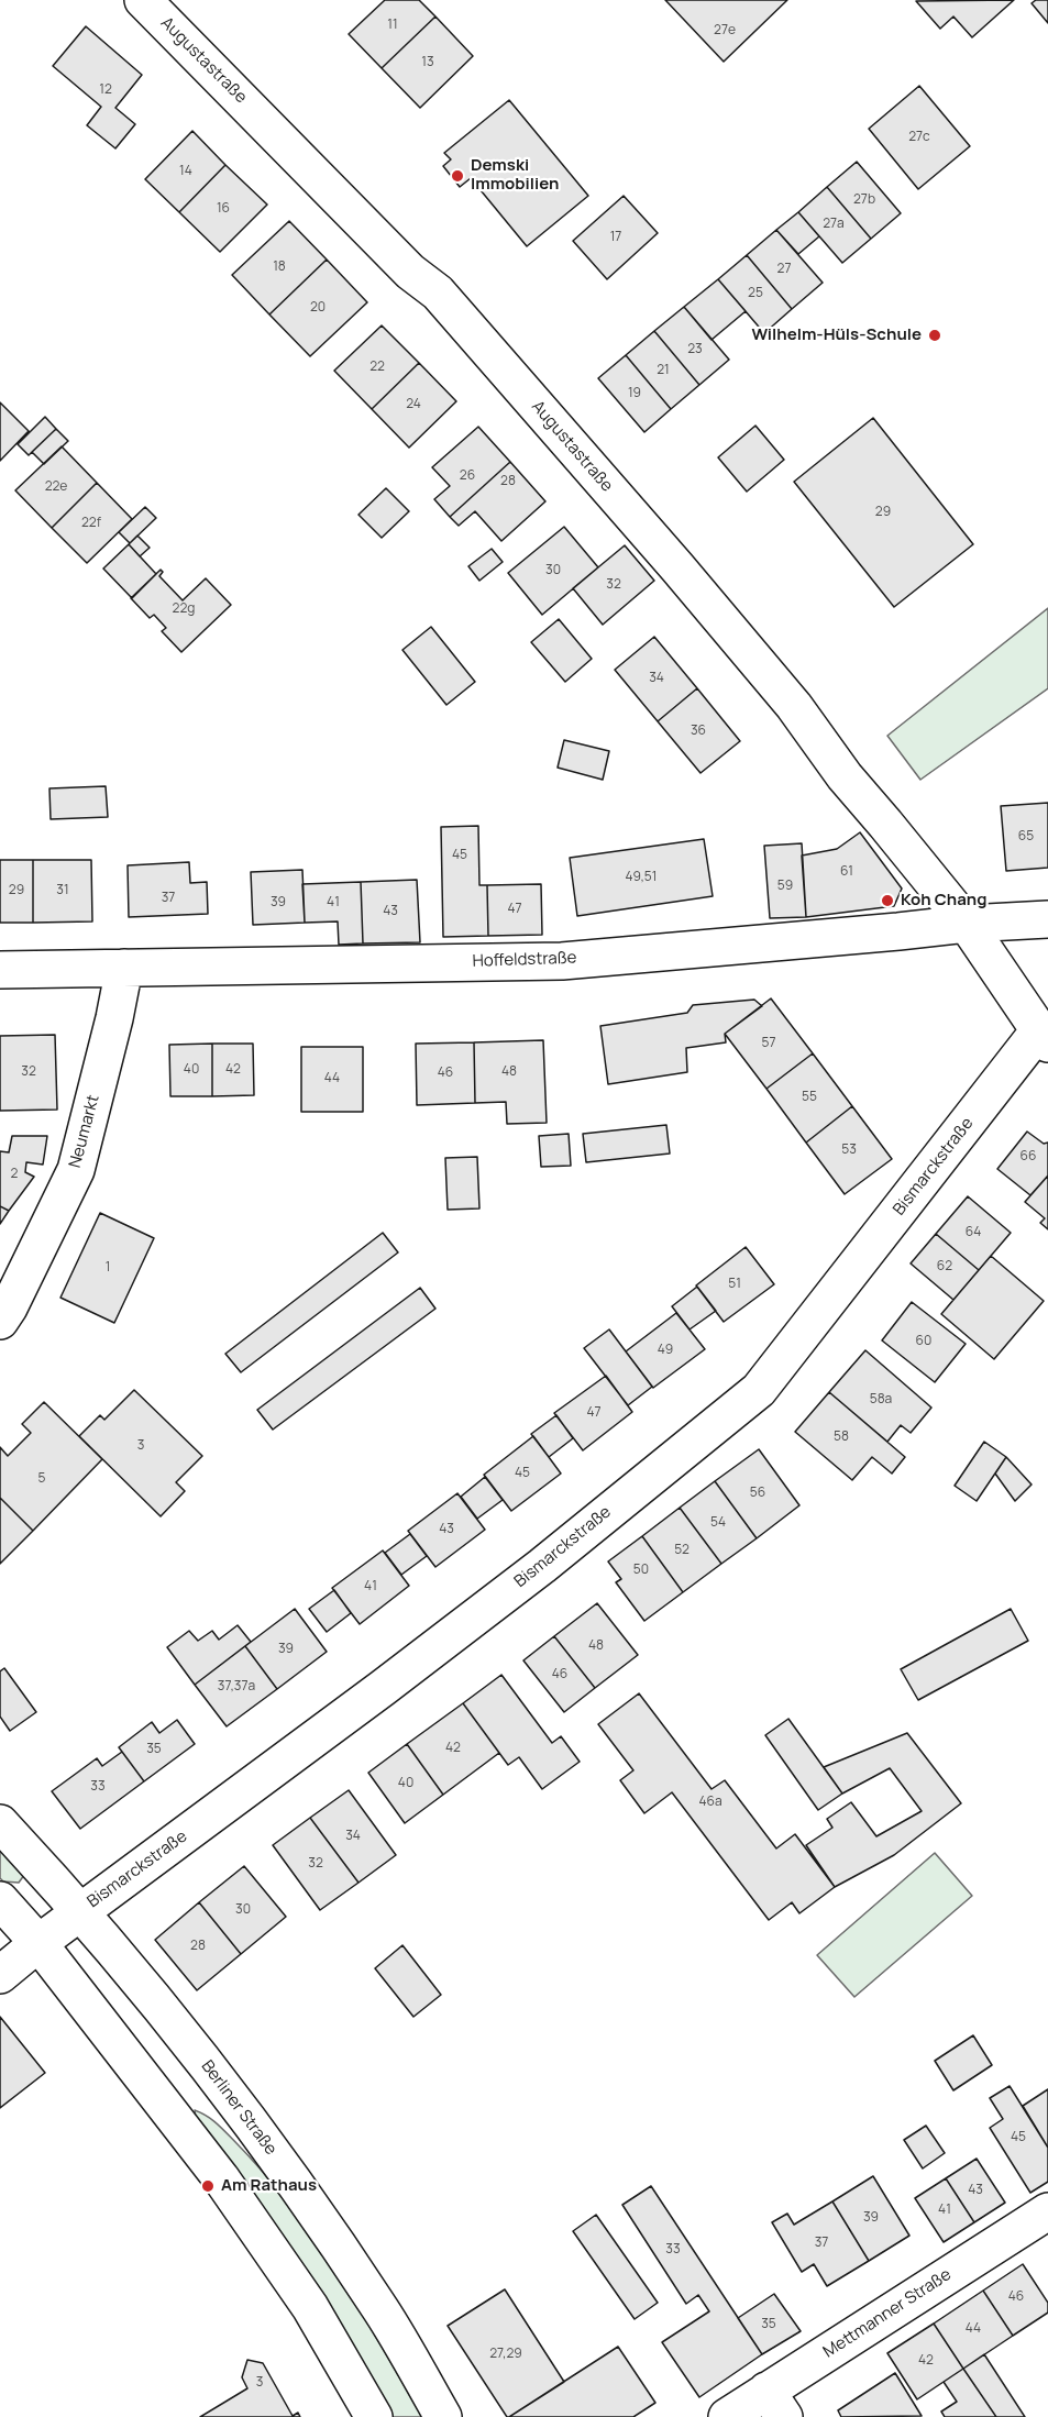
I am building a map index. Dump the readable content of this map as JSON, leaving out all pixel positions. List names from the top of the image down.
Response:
{
  "streets": {
    "street": [
      "Augustastraße",
      "Hoffeldstraße",
      "Neumarkt",
      "Bismarckstraße",
      "Berliner Straße",
      "Mettmanner Straße"
    ]
  },
  "crossings": [
    ["Augustastraße", "Hoffeldstraße"],
    ["Augustastraße", "Bismarckstraße"],
    ["Hoffeldstraße", "Neumarkt"],
    ["Bismarckstraße", "Berliner Straße"]
  ],
  "places": [
    "Demski Immobilien",
    "Wilhelm-Hüls-Schule",
    "Koh Chang",
    "Am Rathaus"
  ],
  "house_numbers": [
    "11",
    "27e",
    "13",
    "12",
    "27c",
    "14",
    "27b",
    "16",
    "27a",
    "17",
    "18",
    "27",
    "25",
    "20",
    "23",
    "22",
    "21",
    "19",
    "24",
    "26",
    "28",
    "22e",
    "29",
    "22f",
    "30",
    "32",
    "22g",
    "34",
    "36",
    "65",
    "45",
    "61",
    "49,51",
    "59",
    "29",
    "31",
    "37",
    "39",
    "41",
    "47",
    "43",
    "57",
    "40",
    "42",
    "32",
    "48",
    "46",
    "44",
    "55",
    "53",
    "66",
    "2",
    "64",
    "62",
    "1",
    "51",
    "60",
    "49",
    "58a",
    "47",
    "58",
    "3",
    "45",
    "5",
    "56",
    "54",
    "43",
    "52",
    "50",
    "41",
    "48",
    "39",
    "46",
    "37,37a",
    "42",
    "35",
    "40",
    "33",
    "46a",
    "34",
    "32",
    "30",
    "28",
    "45",
    "43",
    "41",
    "39",
    "37",
    "33",
    "46",
    "35",
    "44",
    "27,29",
    "42",
    "3"
  ]
}
